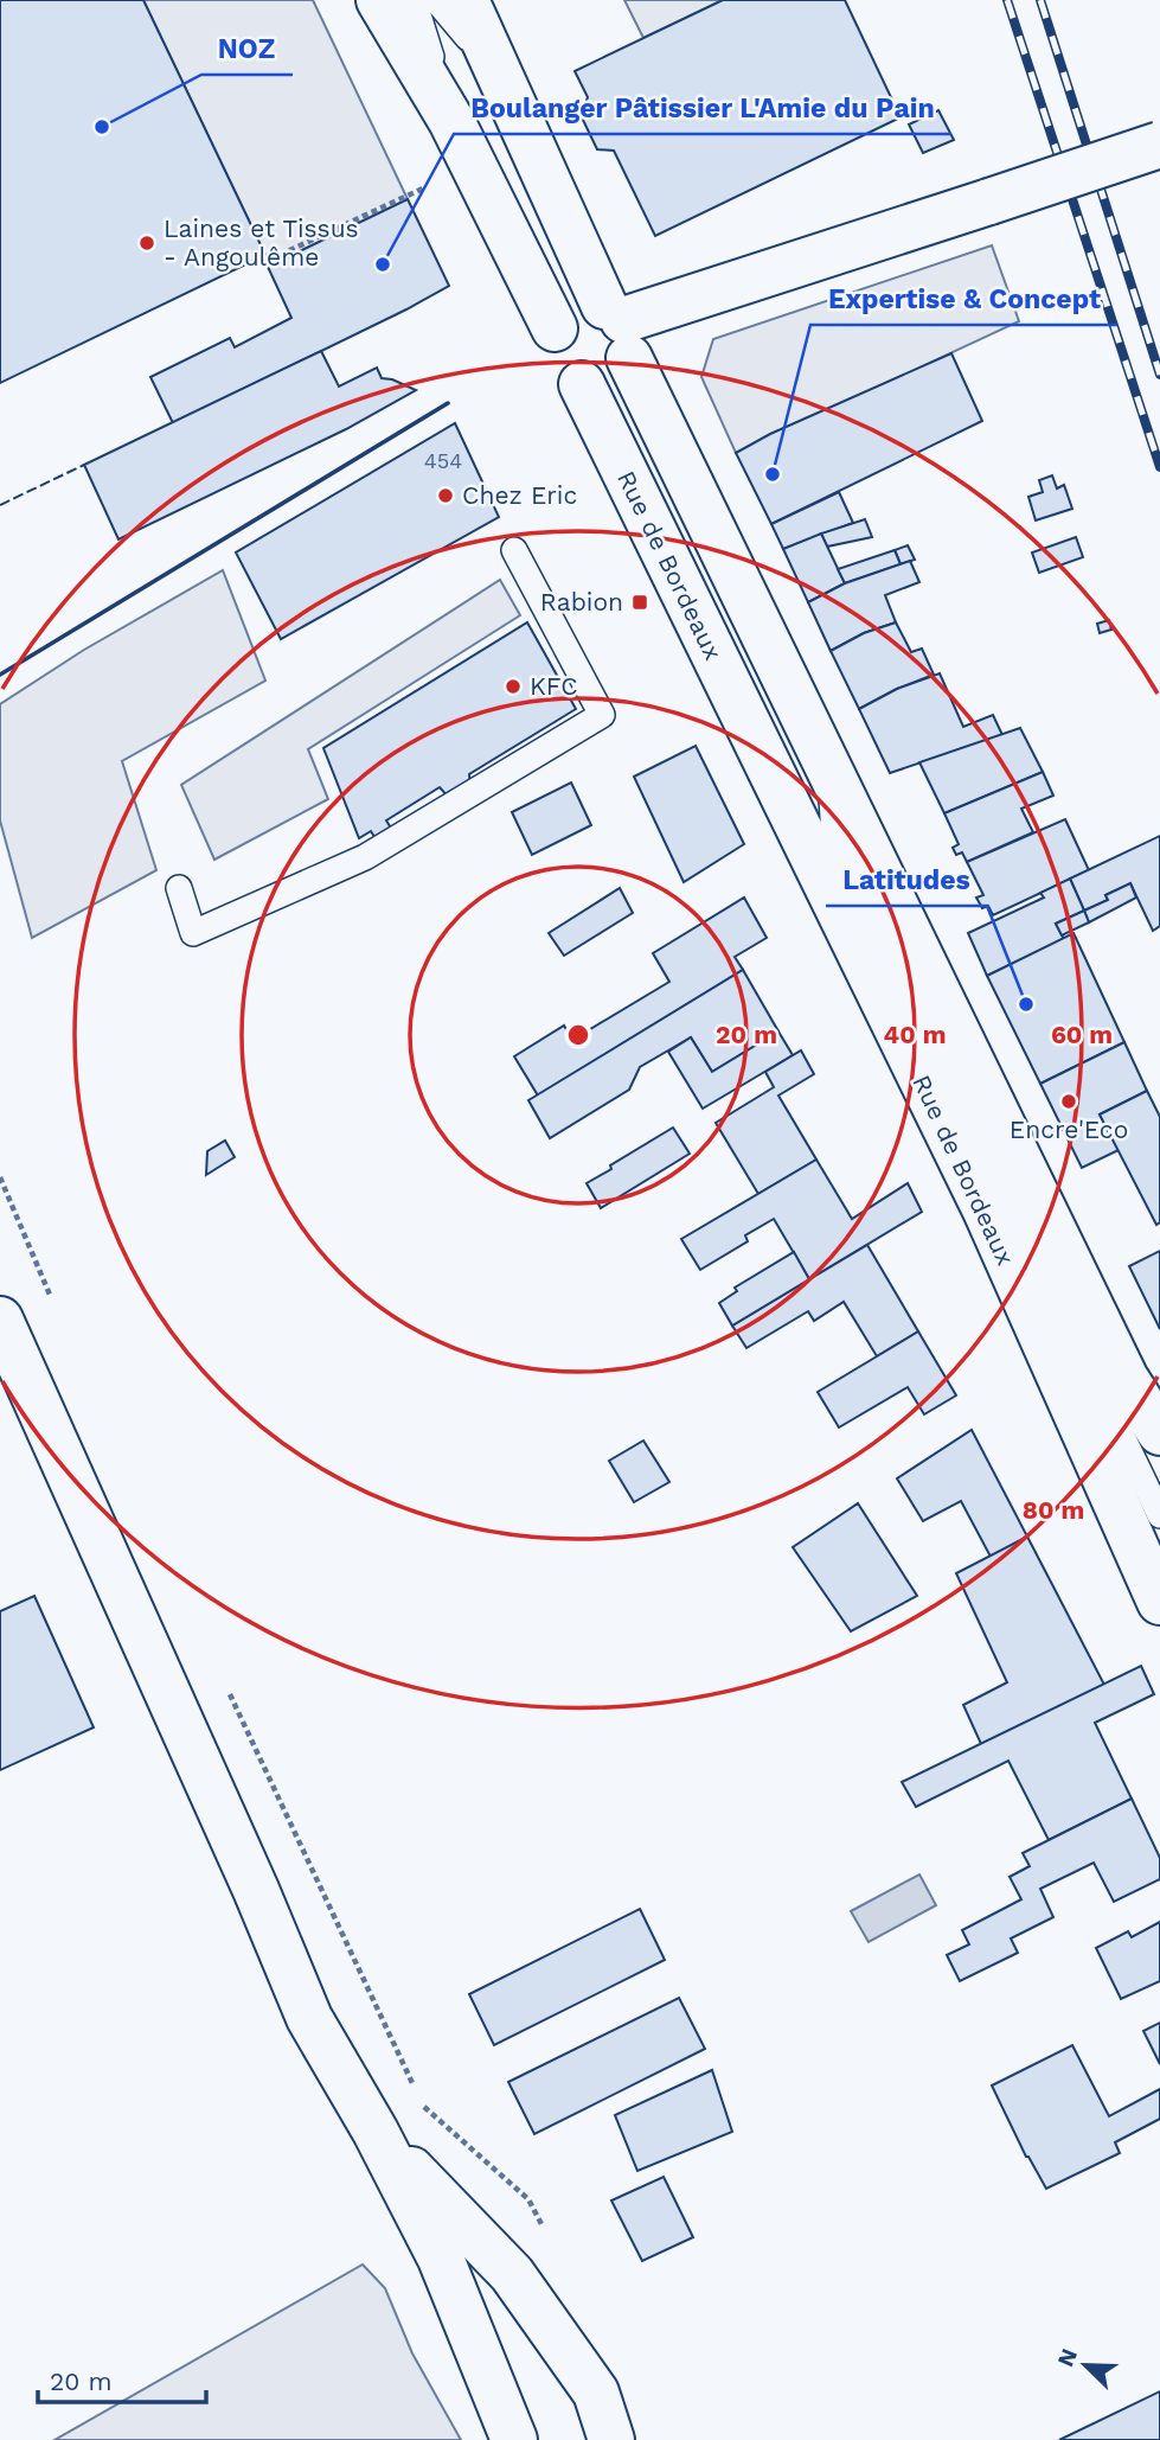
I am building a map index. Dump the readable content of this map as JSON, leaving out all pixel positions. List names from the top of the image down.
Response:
{
  "streets": {
    "main road": ["Rue de Bordeaux"]
  },
  "places": {
    "other": [
      "NOZ",
      "Laines et Tissus - Angoulême",
      "Boulanger Pâtissier L'Amie du Pain",
      "Expertise & Concept",
      "Chez Eric",
      "KFC",
      "Latitudes",
      "Encre'Eco"
    ],
    "transit": ["Rabion"]
  },
  "house_numbers": ["454"],
  "scale_bar": "20 m",
  "north": "top left",
  "rings": [
    "20 m",
    "40 m",
    "60 m",
    "80 m"
  ]
}
